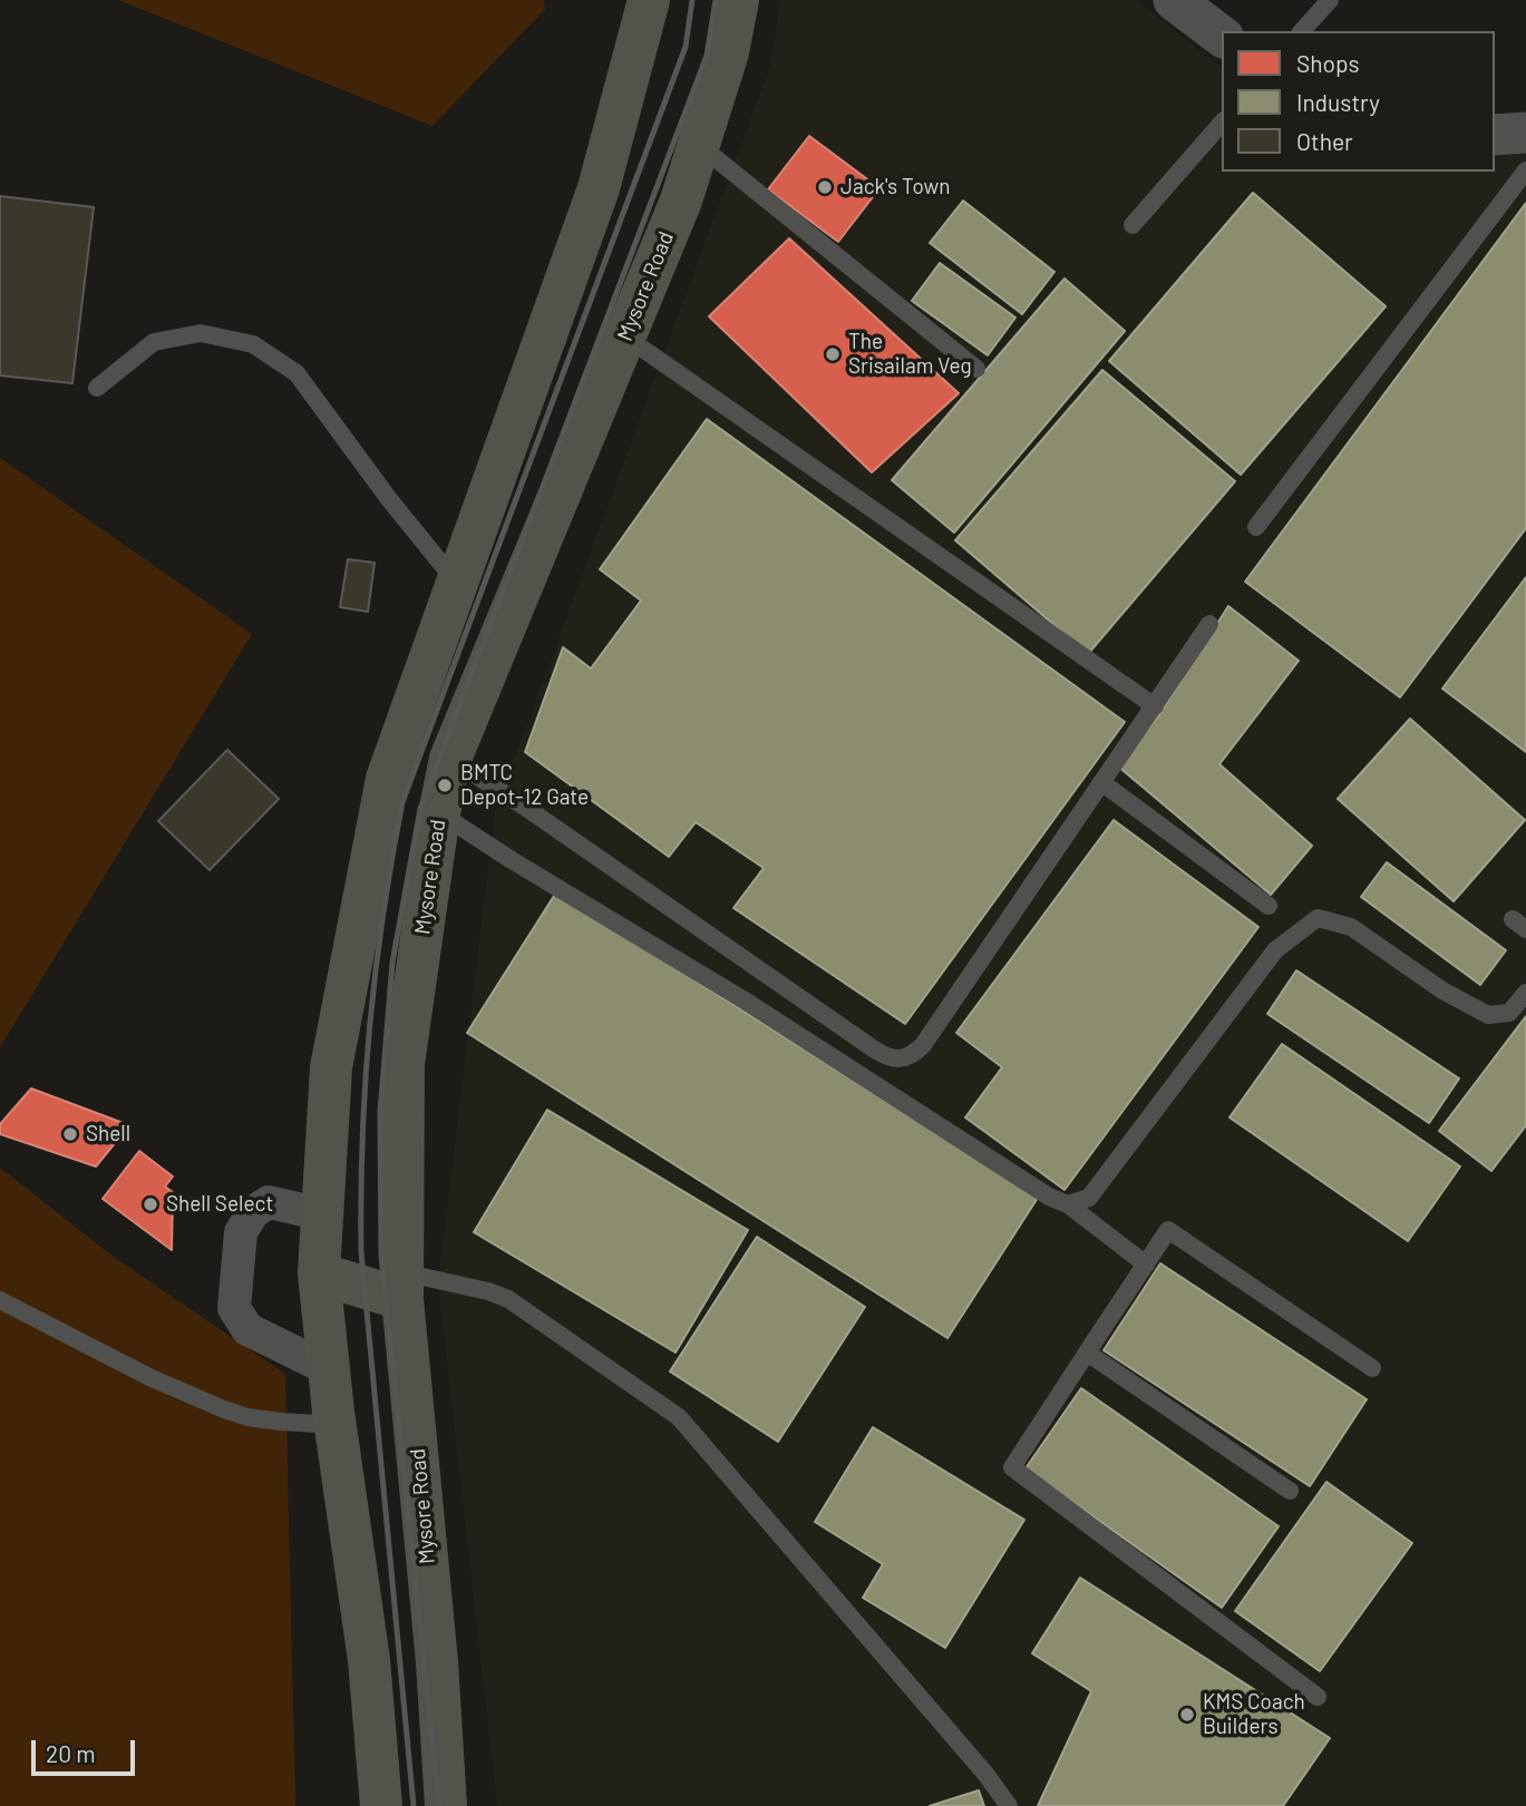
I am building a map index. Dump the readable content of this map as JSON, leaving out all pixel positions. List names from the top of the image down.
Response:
{
  "streets": {
    "highway": ["Mysore Road"]
  },
  "places": [
    "Jack's Town",
    "The Srisailam Veg",
    "BMTC Depot-12 Gate",
    "Shell",
    "Shell Select",
    "KMS Coach Builders"
  ],
  "legend": ["Shops", "Industry", "Other"],
  "scale_bar": "20 m"
}
